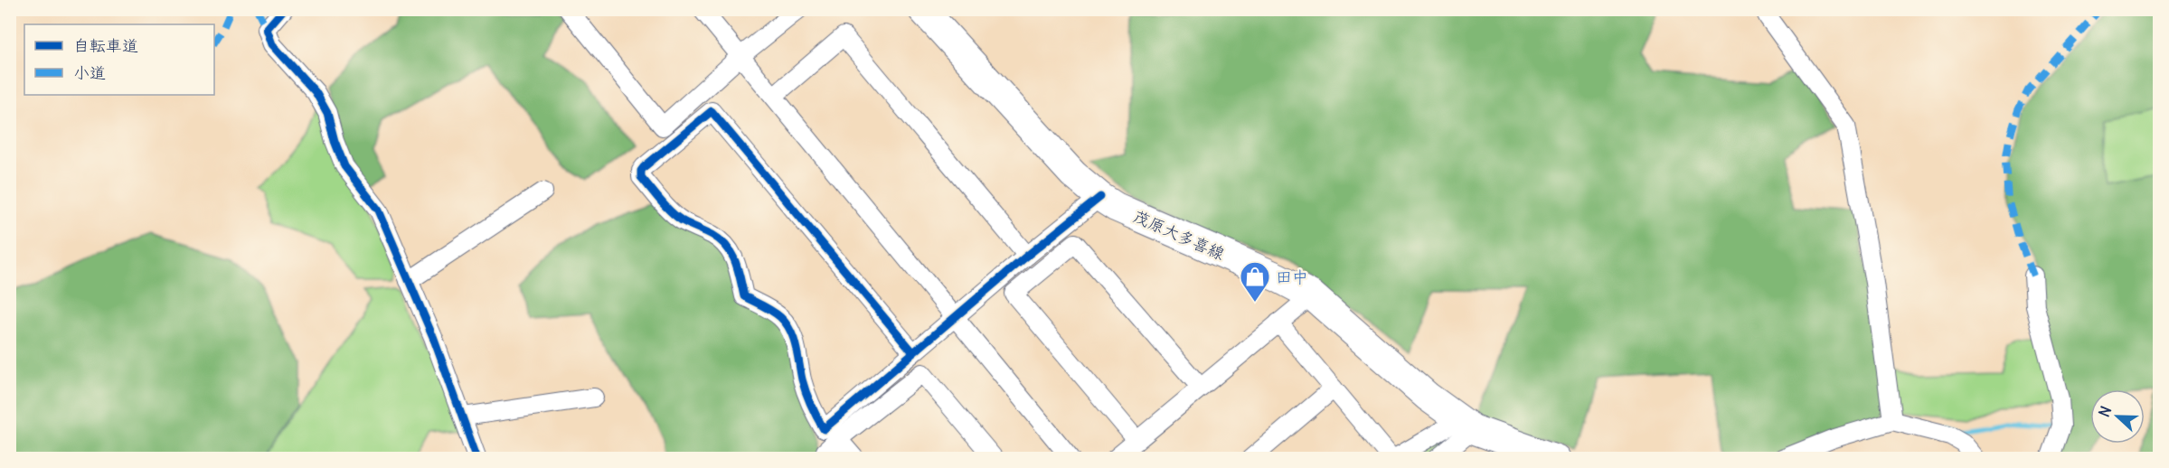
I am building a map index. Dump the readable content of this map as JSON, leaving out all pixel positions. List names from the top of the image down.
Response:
{
  "streets": {
    "main road": ["茂原大多喜線"]
  },
  "places": {
    "shop": ["田中"]
  },
  "legend": ["自転車道", "小道"],
  "north": "left"
}
